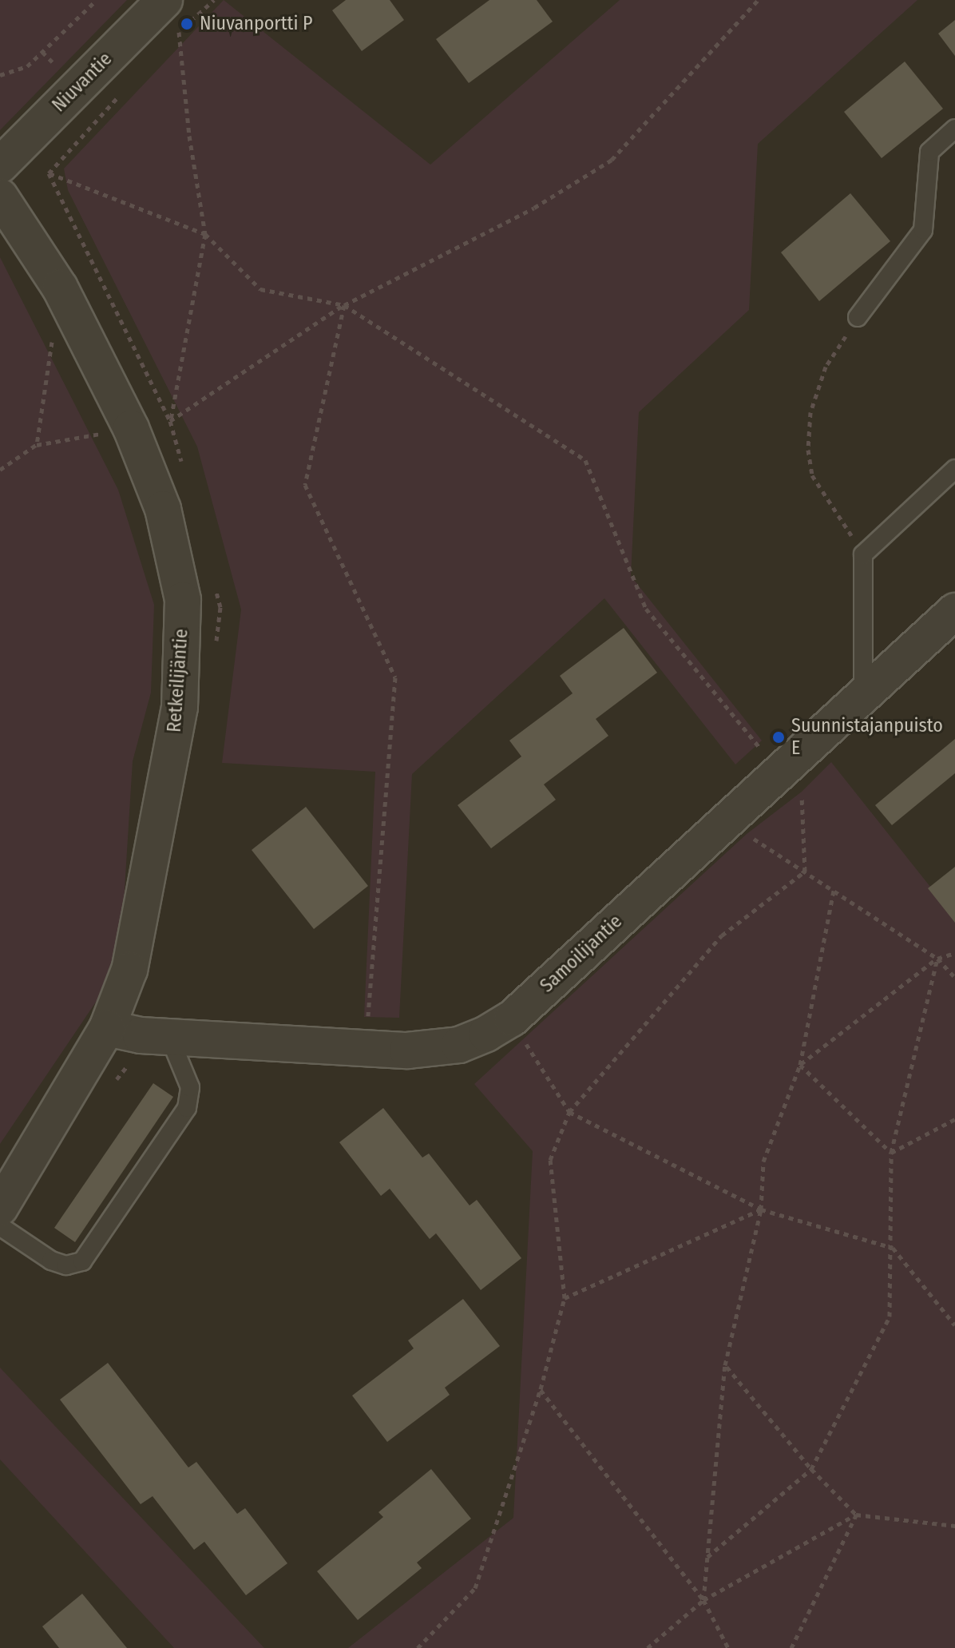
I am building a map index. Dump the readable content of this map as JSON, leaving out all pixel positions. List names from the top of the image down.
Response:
{
  "streets": {
    "street": ["Niuvantie", "Retkeilijäntie", "Samoilijantie"]
  },
  "crossings": [
    ["Retkeilijäntie", "Samoilijantie"]
  ],
  "places": ["Niuvanportti P", "Suunnistajanpuisto E"]
}
